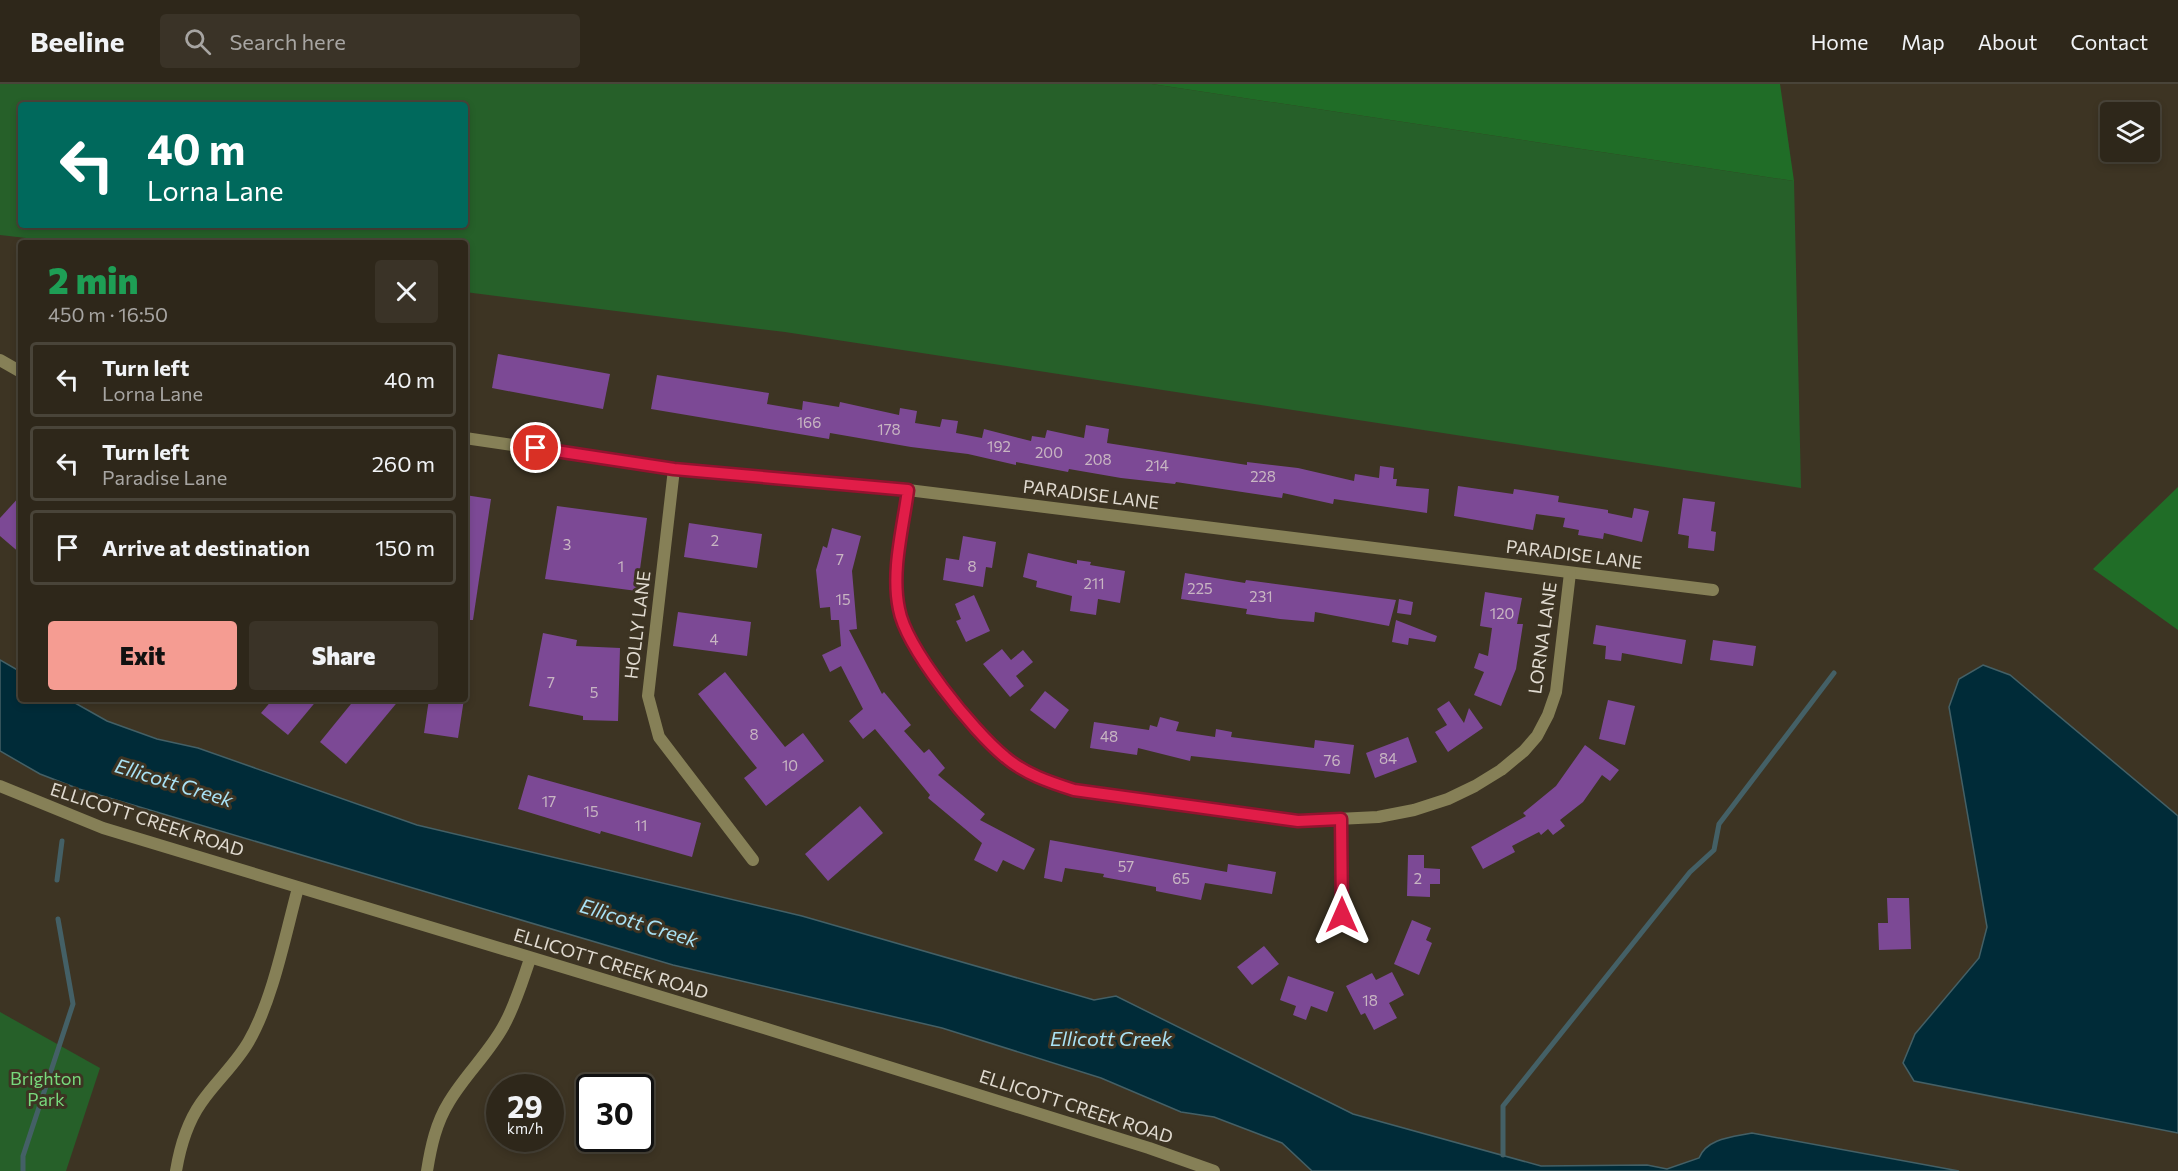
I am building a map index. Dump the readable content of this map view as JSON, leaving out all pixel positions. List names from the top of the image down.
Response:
{
  "streets": {
    "street": [
      "PARADISE LANE",
      "HOLLY LANE",
      "LORNA LANE",
      "ELLICOTT CREEK ROAD"
    ]
  },
  "crossings": [
    ["PARADISE LANE", "HOLLY LANE"],
    ["PARADISE LANE", "LORNA LANE"]
  ],
  "water": ["Ellicott Creek"],
  "parks": ["Brighton Park"],
  "house_numbers": [
    "166",
    "178",
    "192",
    "200",
    "208",
    "214",
    "228",
    "2",
    "3",
    "7",
    "1",
    "8",
    "211",
    "225",
    "231",
    "15",
    "120",
    "4",
    "7",
    "5",
    "8",
    "48",
    "84",
    "76",
    "10",
    "17",
    "15",
    "11",
    "57",
    "65",
    "2",
    "18"
  ],
  "page": {
    "header": "Beeline",
    "search": "Search here",
    "nav": [
      "Home",
      "Map",
      "About",
      "Contact"
    ],
    "turn": ["40 m", "Lorna Lane"],
    "heading": ["2 min", "450 m · 16:50"],
    "list": [
      {
        "name": "Turn left",
        "note": "Lorna Lane",
        "value": "40 m"
      },
      {
        "name": "Turn left",
        "note": "Paradise Lane",
        "value": "260 m"
      },
      {
        "name": "Arrive at destination",
        "value": "150 m"
      }
    ],
    "buttons": ["Exit", "Share"],
    "speed": "29 km/h",
    "limit": "30"
  }
}
